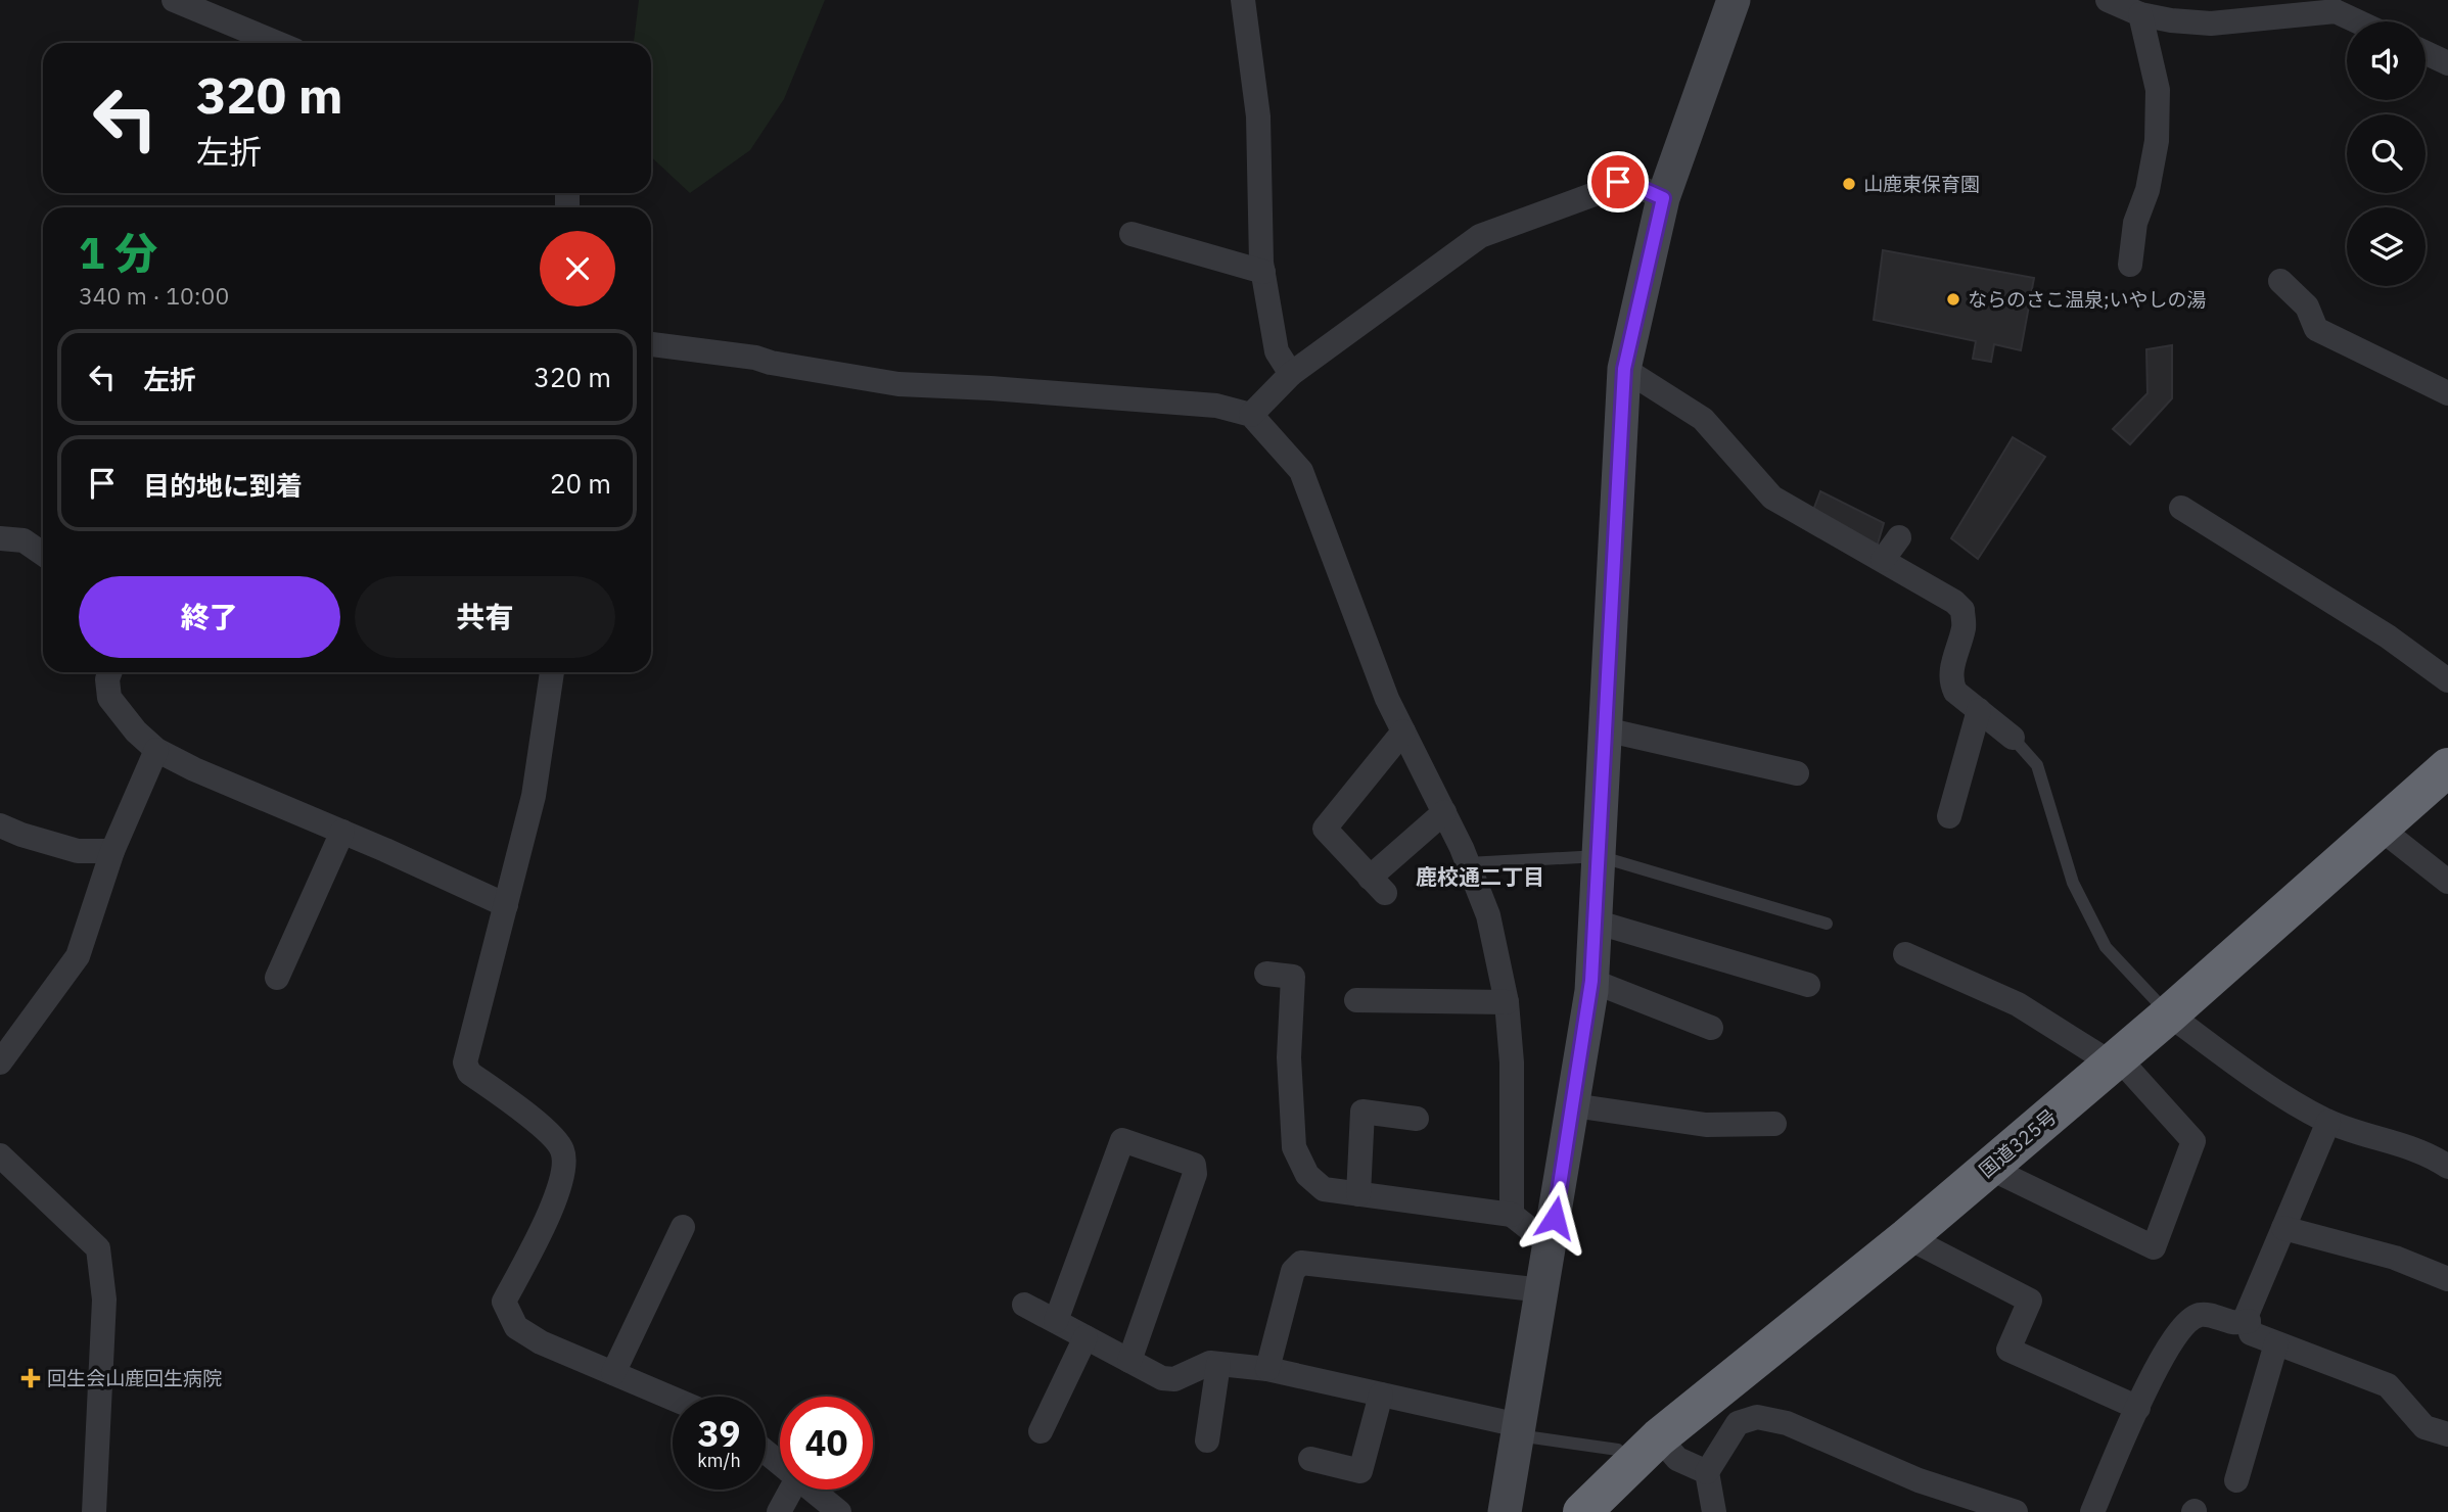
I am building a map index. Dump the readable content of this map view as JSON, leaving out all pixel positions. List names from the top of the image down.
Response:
{
  "streets": {
    "highway": ["国道325号"]
  },
  "districts": ["鹿校通二丁目"],
  "places": {
    "other": ["山鹿東保育園", "ならのさこ温泉;いやしの湯"],
    "health": ["回生会山鹿回生病院"]
  },
  "page": {
    "turn": ["320 m", "左折"],
    "heading": ["1 分", "340 m · 10:00"],
    "list": [
      {
        "name": "左折",
        "value": "320 m"
      },
      {
        "name": "目的地に到着",
        "value": "20 m"
      }
    ],
    "buttons": ["終了", "共有"],
    "speed": "39 km/h",
    "limit": "40"
  }
}
